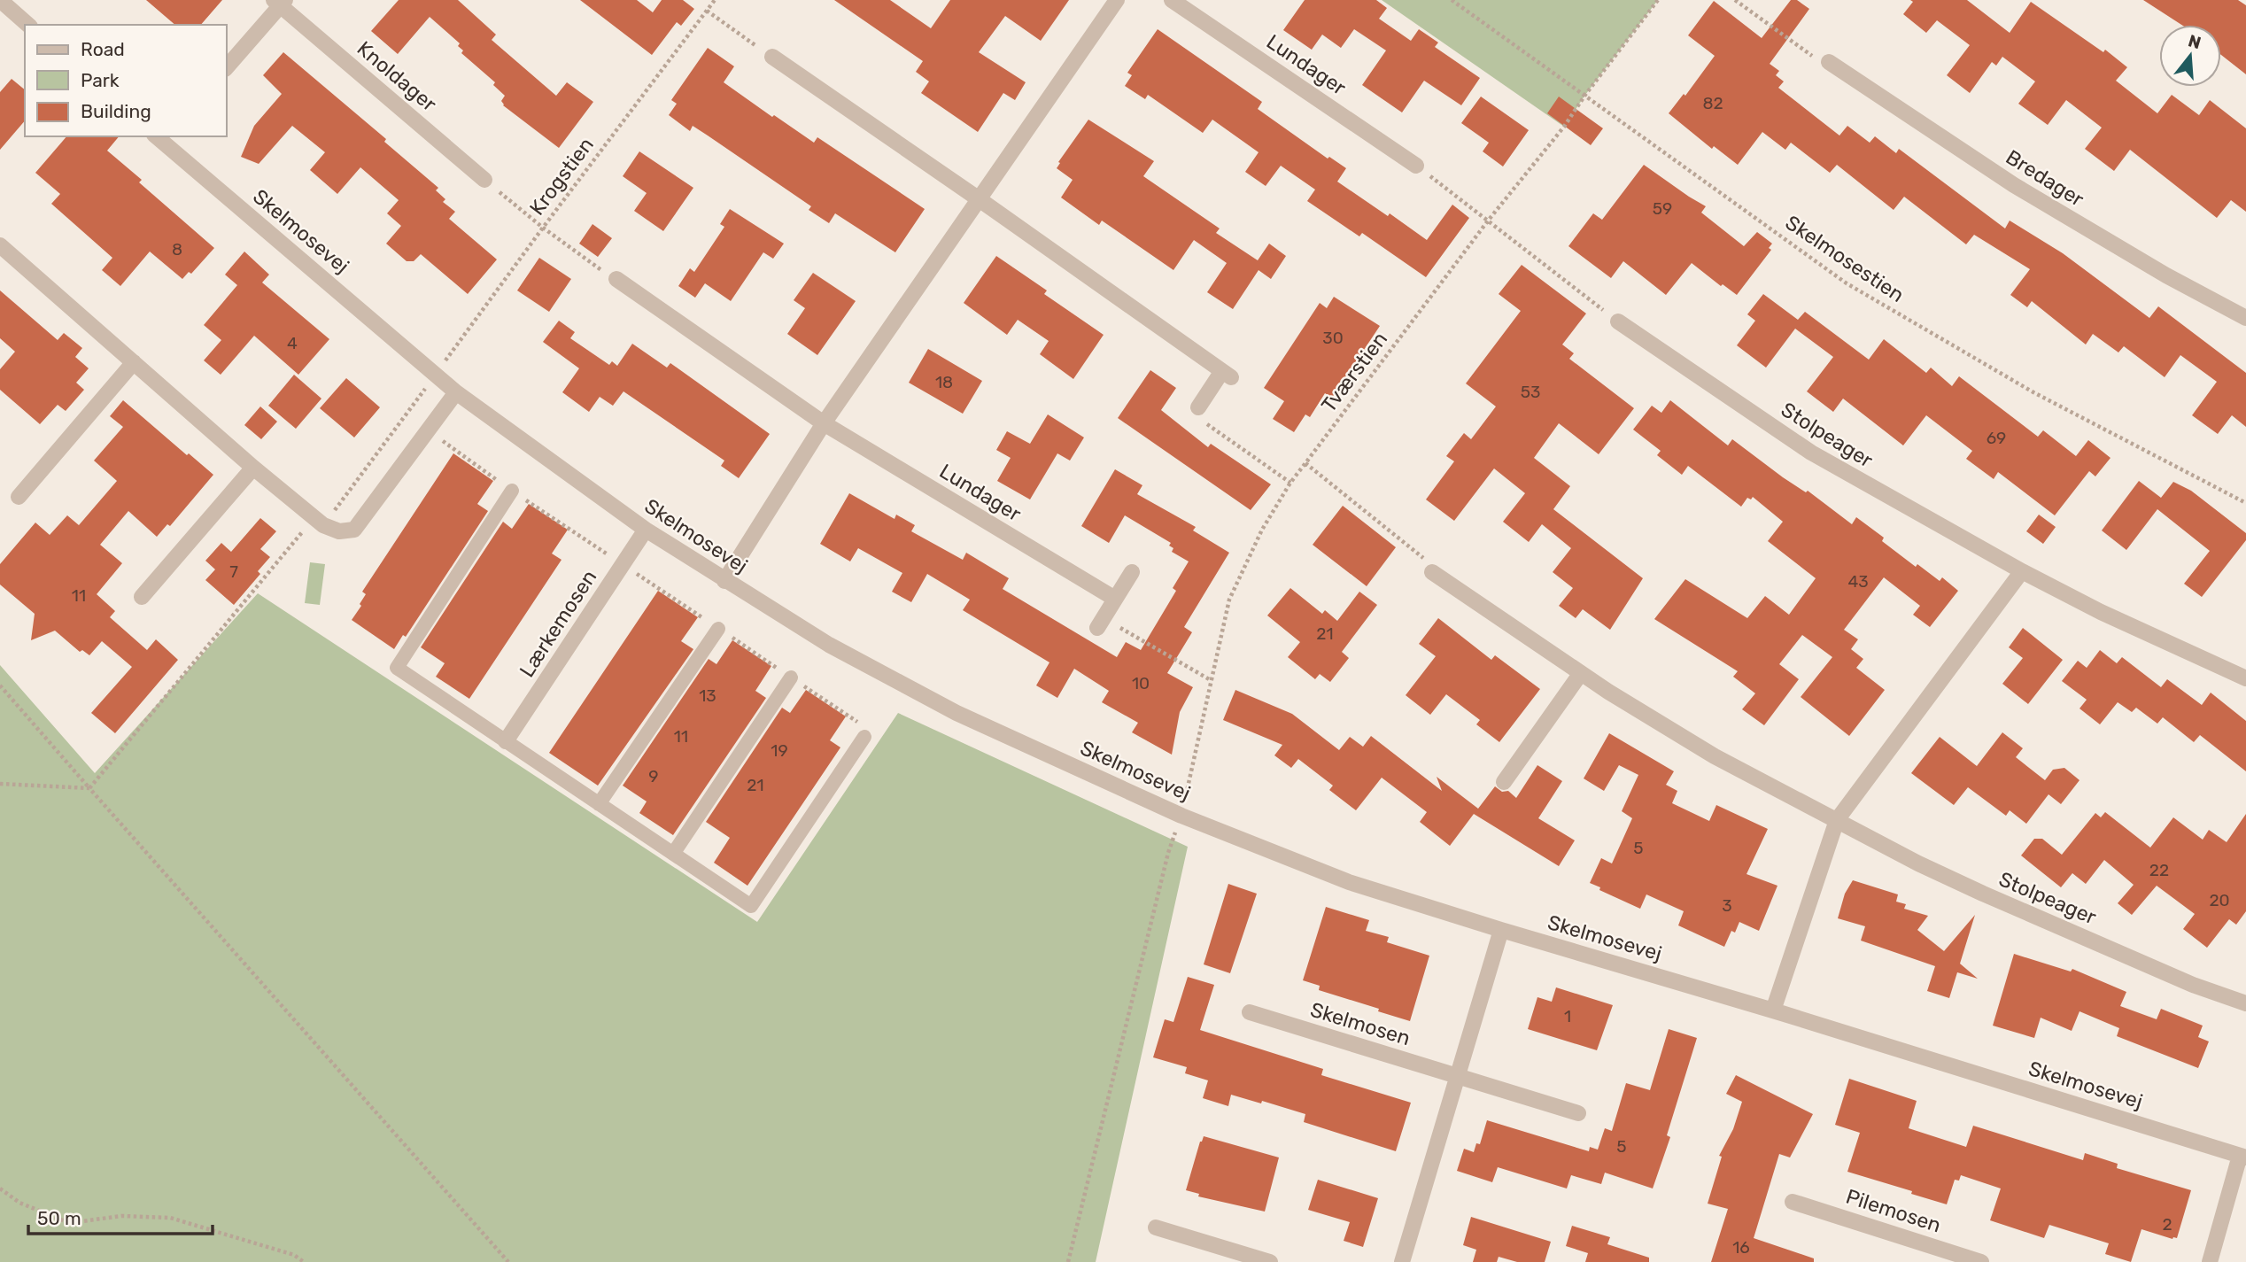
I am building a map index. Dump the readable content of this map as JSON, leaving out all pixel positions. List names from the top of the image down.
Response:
{
  "streets": {
    "street": [
      "Lundager",
      "Knoldager",
      "Bredager",
      "Skelmosevej",
      "Stolpeager",
      "Lærkemosen",
      "Skelmosen",
      "Pilemosen"
    ],
    "path": ["Krogstien", "Skelmosestien", "Tværstien"]
  },
  "crossings": [
    ["Krogstien", "Skelmosevej"],
    ["Skelmosevej", "Tværstien"],
    ["Skelmosevej", "Lærkemosen"],
    ["Skelmosestien", "Tværstien"]
  ],
  "house_numbers": [
    "82",
    "59",
    "8",
    "30",
    "4",
    "18",
    "53",
    "69",
    "7",
    "43",
    "11",
    "21",
    "10",
    "13",
    "11",
    "19",
    "9",
    "21",
    "5",
    "22",
    "20",
    "3",
    "1",
    "5",
    "2",
    "16"
  ],
  "legend": ["Road", "Park", "Building"],
  "scale_bar": "50 m",
  "north": "top"
}
